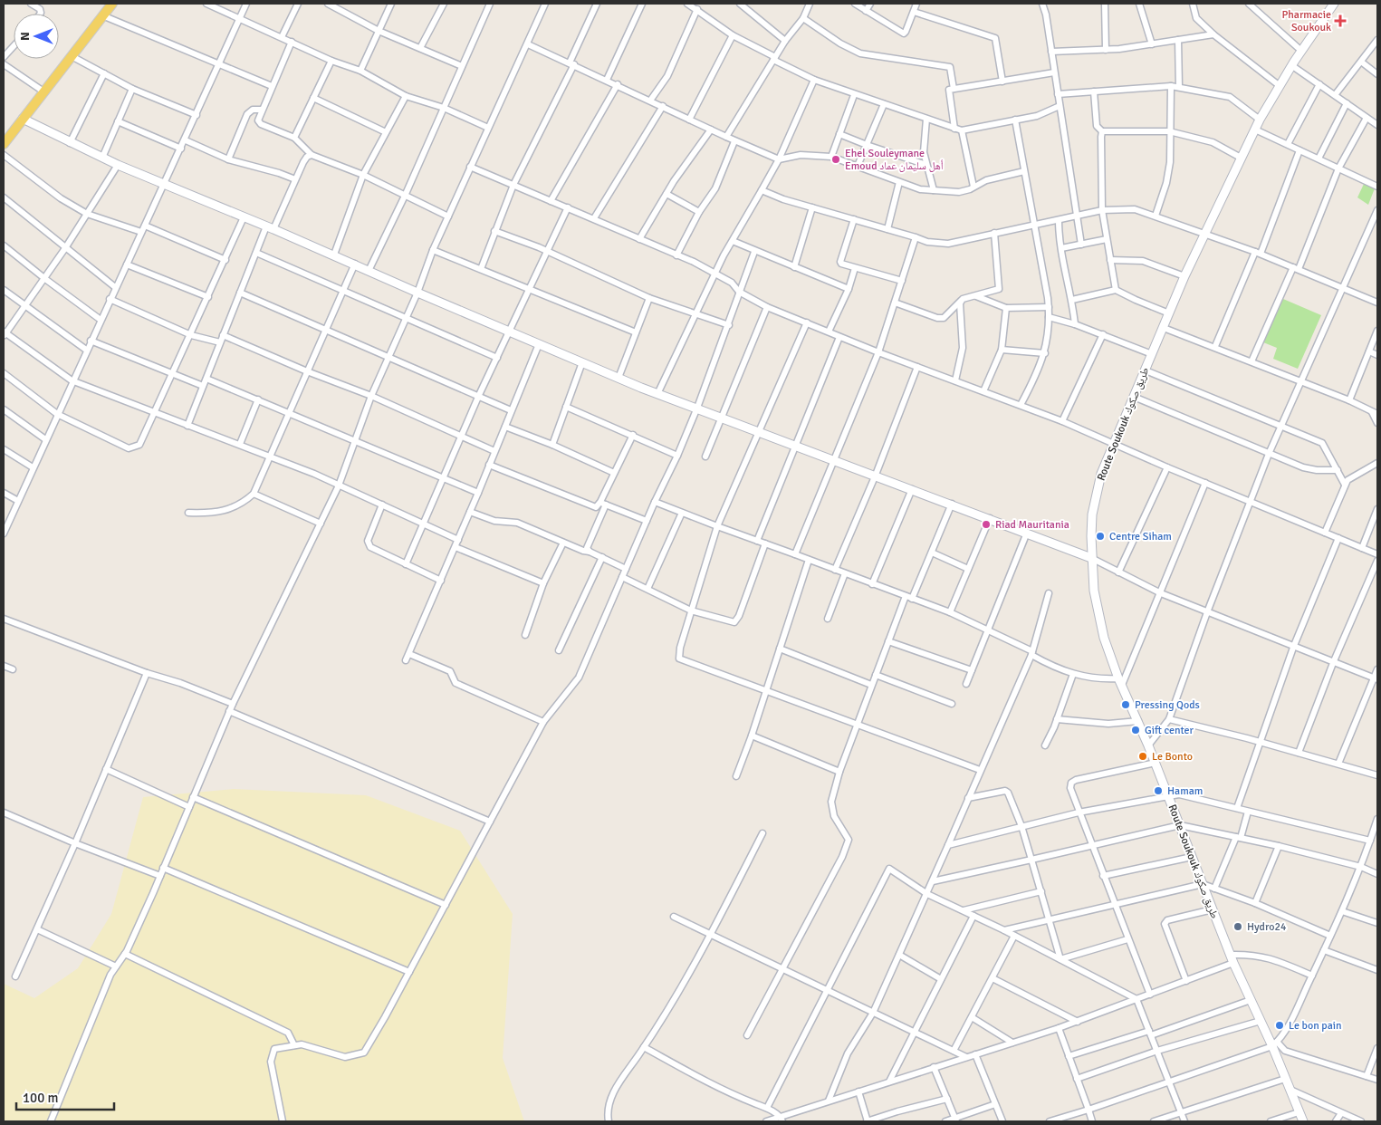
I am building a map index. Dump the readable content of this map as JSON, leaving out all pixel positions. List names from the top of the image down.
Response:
{
  "streets": {
    "street": ["Route Soukouk طريق صكوك"]
  },
  "places": {
    "health": ["Pharmacie Soukouk"],
    "other": [
      "Ehel Souleymane Emoud أهل سليمان عماد",
      "Riad Mauritania",
      "Centre Siham",
      "Pressing Qods",
      "Gift center",
      "Le Bonto",
      "Hamam",
      "Hydro24",
      "Le bon pain"
    ]
  },
  "scale_bar": "100 m",
  "north": "left"
}
